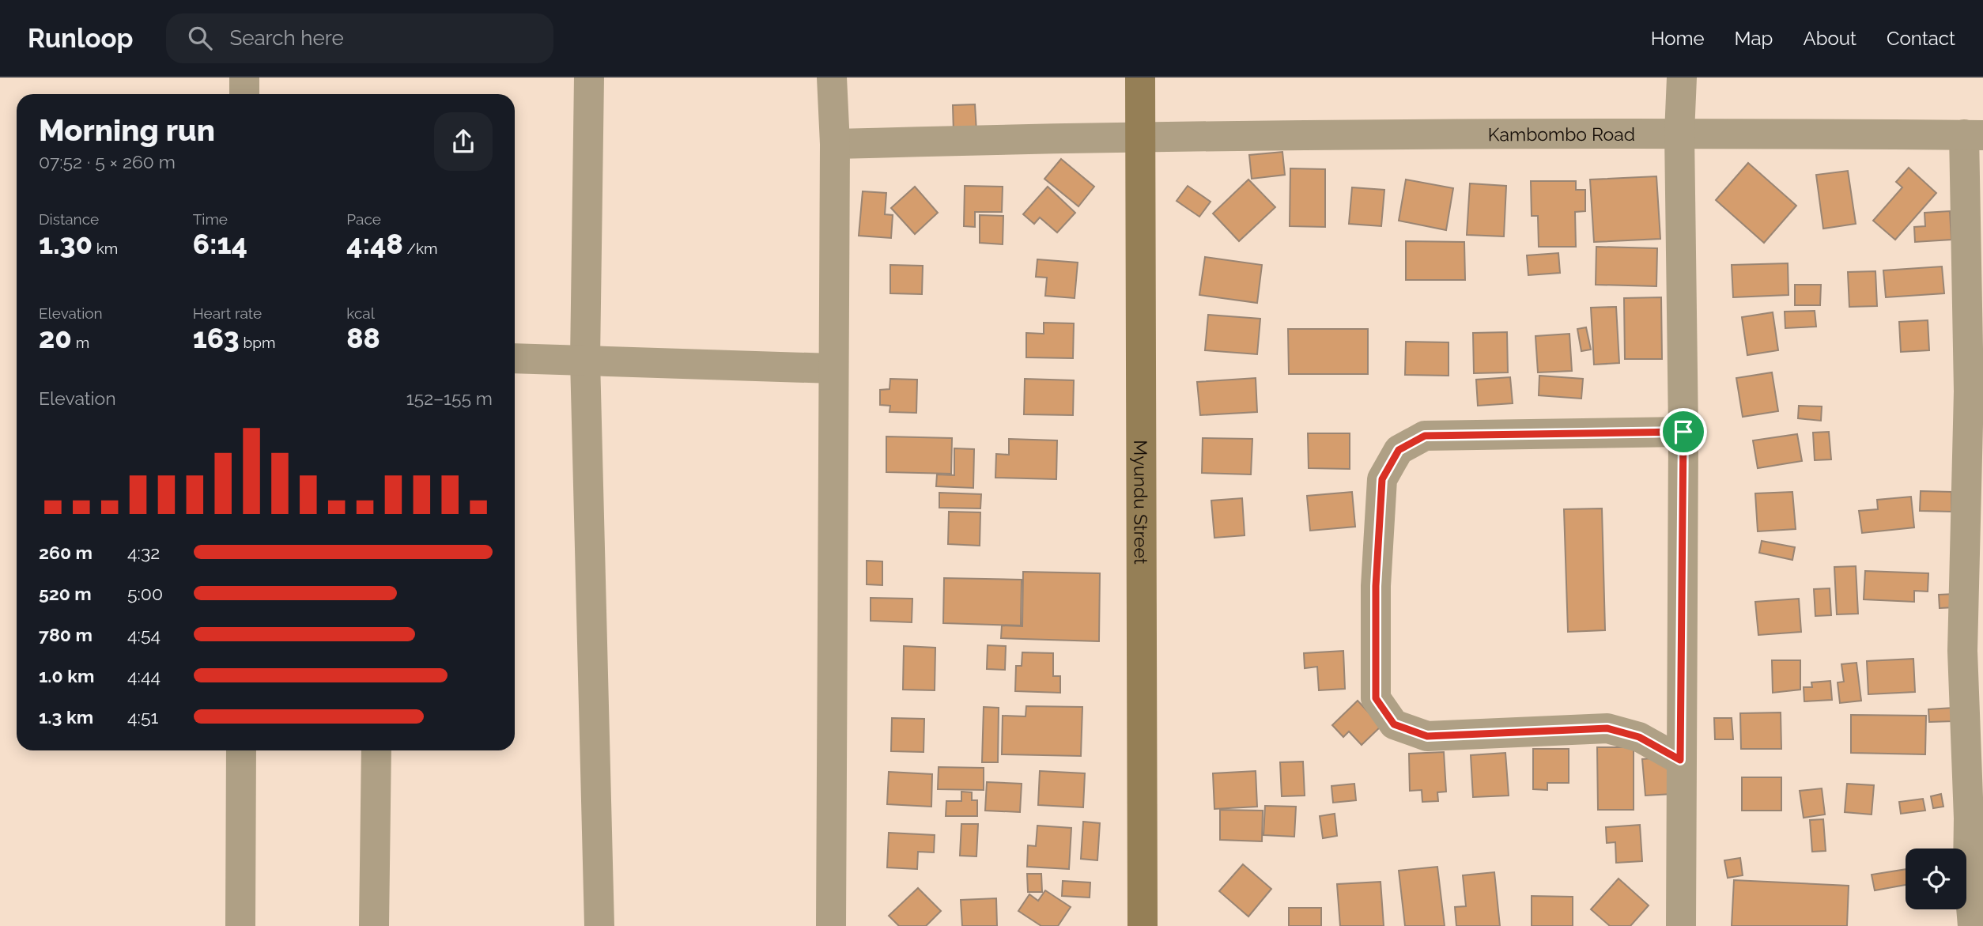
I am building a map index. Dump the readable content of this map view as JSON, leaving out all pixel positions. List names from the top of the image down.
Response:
{
  "streets": {
    "street": ["Kambombo Road", "Myundu Street"]
  },
  "crossings": [
    ["Kambombo Road", "Myundu Street"]
  ],
  "page": {
    "header": "Runloop",
    "search": "Search here",
    "nav": [
      "Home",
      "Map",
      "About",
      "Contact"
    ],
    "heading": ["Morning run", "07:52 · 5 × 260 m"],
    "stats": [
      ["Distance", "1.30 km"],
      ["Time", "6:14"],
      ["Pace", "4:48 /km"],
      ["Elevation", "20 m"],
      ["Heart rate", "163 bpm"],
      ["kcal", "88"]
    ],
    "chart": ["Elevation", "152–155 m"],
    "list": [
      {
        "name": "260 m",
        "note": "4:32"
      },
      {
        "name": "520 m",
        "note": "5:00"
      },
      {
        "name": "780 m",
        "note": "4:54"
      },
      {
        "name": "1.0 km",
        "note": "4:44"
      },
      {
        "name": "1.3 km",
        "note": "4:51"
      }
    ]
  }
}
